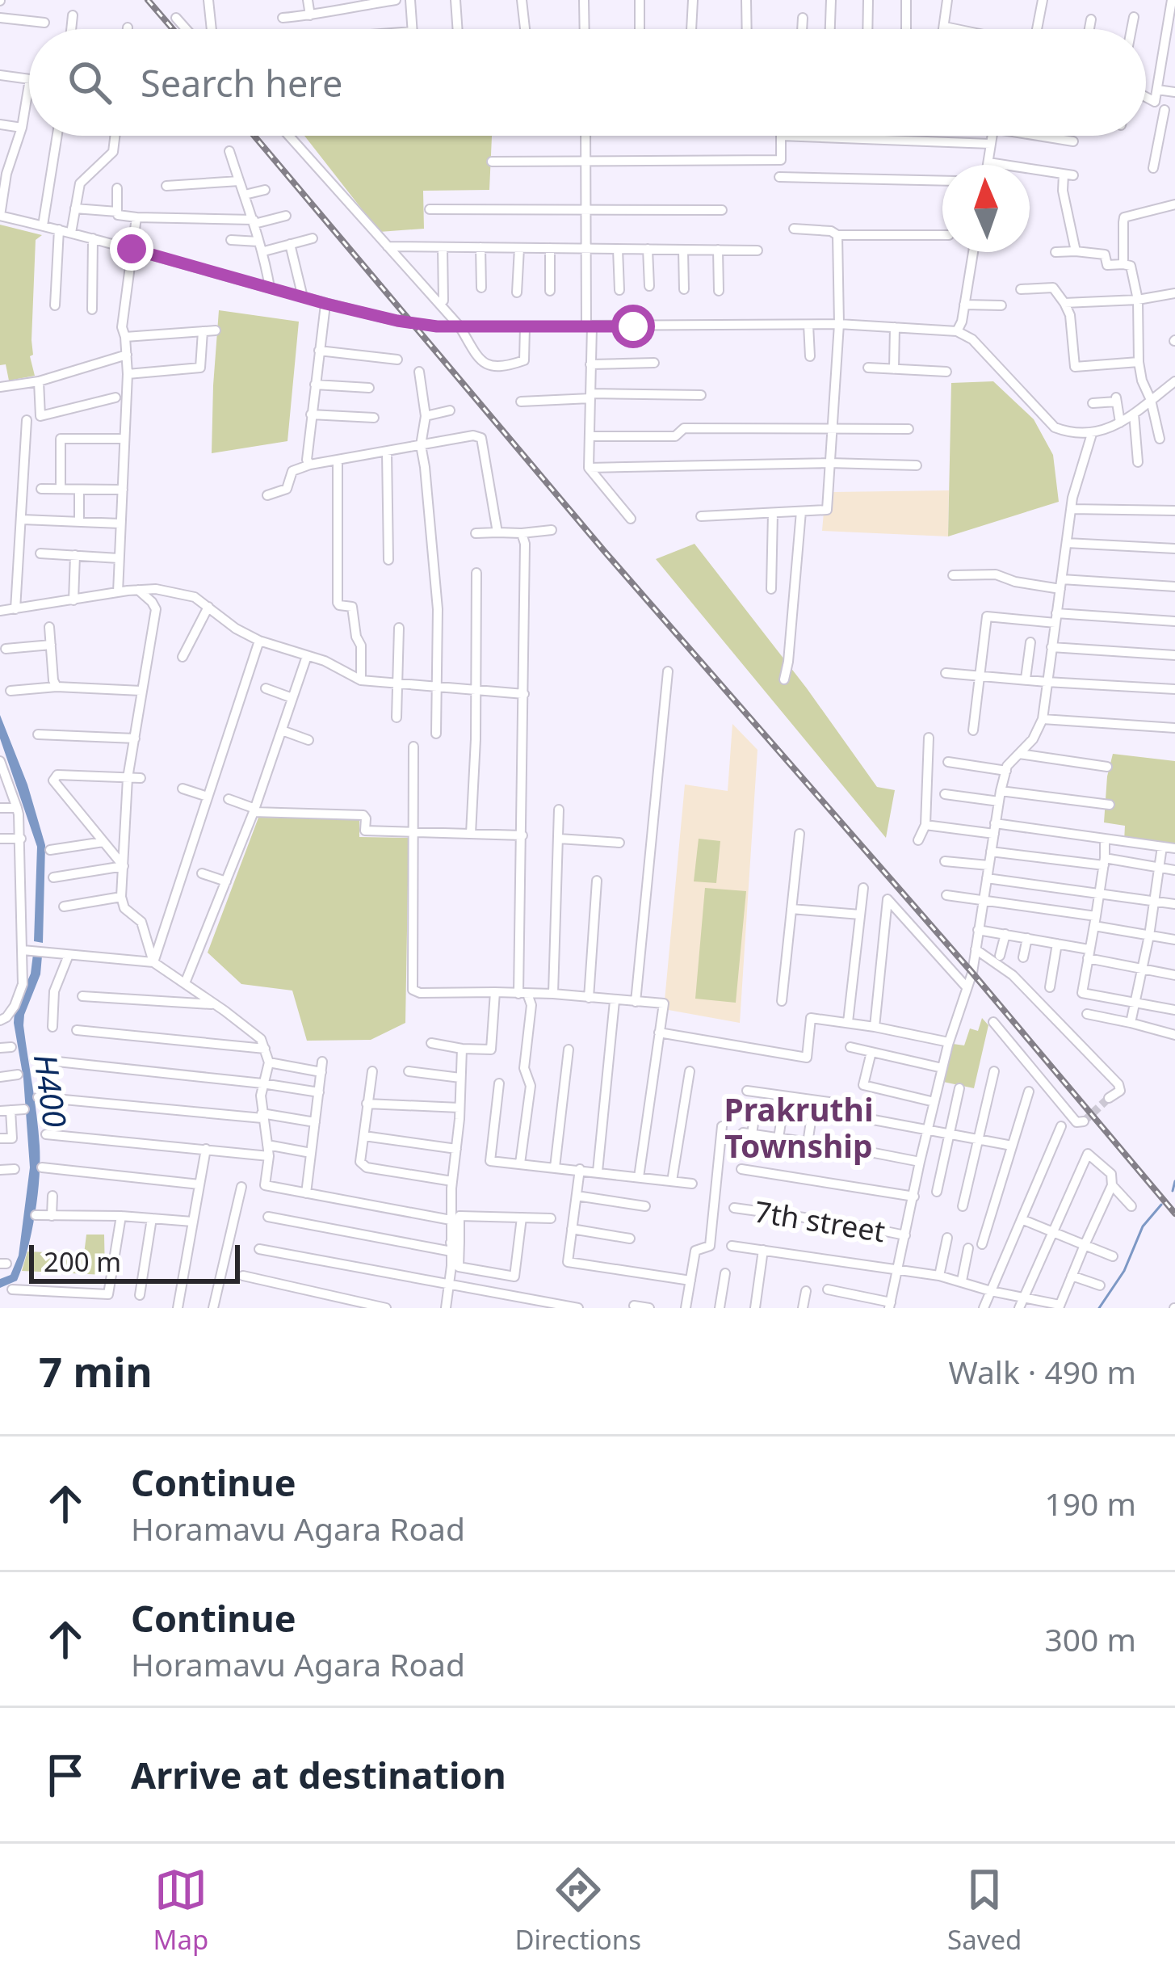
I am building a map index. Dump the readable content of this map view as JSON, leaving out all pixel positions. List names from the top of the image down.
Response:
{
  "streets": {
    "street": ["7th street"]
  },
  "districts": ["Prakruthi Township"],
  "water": ["H400"],
  "scale_bar": "200 m",
  "north": "top",
  "page": {
    "search": "Search here",
    "scale": "200 m",
    "heading": ["7 min", "Walk · 490 m"],
    "list": [
      ["Continue", "Horamavu Agara Road", "190 m"],
      ["Continue", "Horamavu Agara Road", "300 m"],
      "Arrive at destination"
    ],
    "nav": ["Map", "Directions", "Saved"]
  }
}
